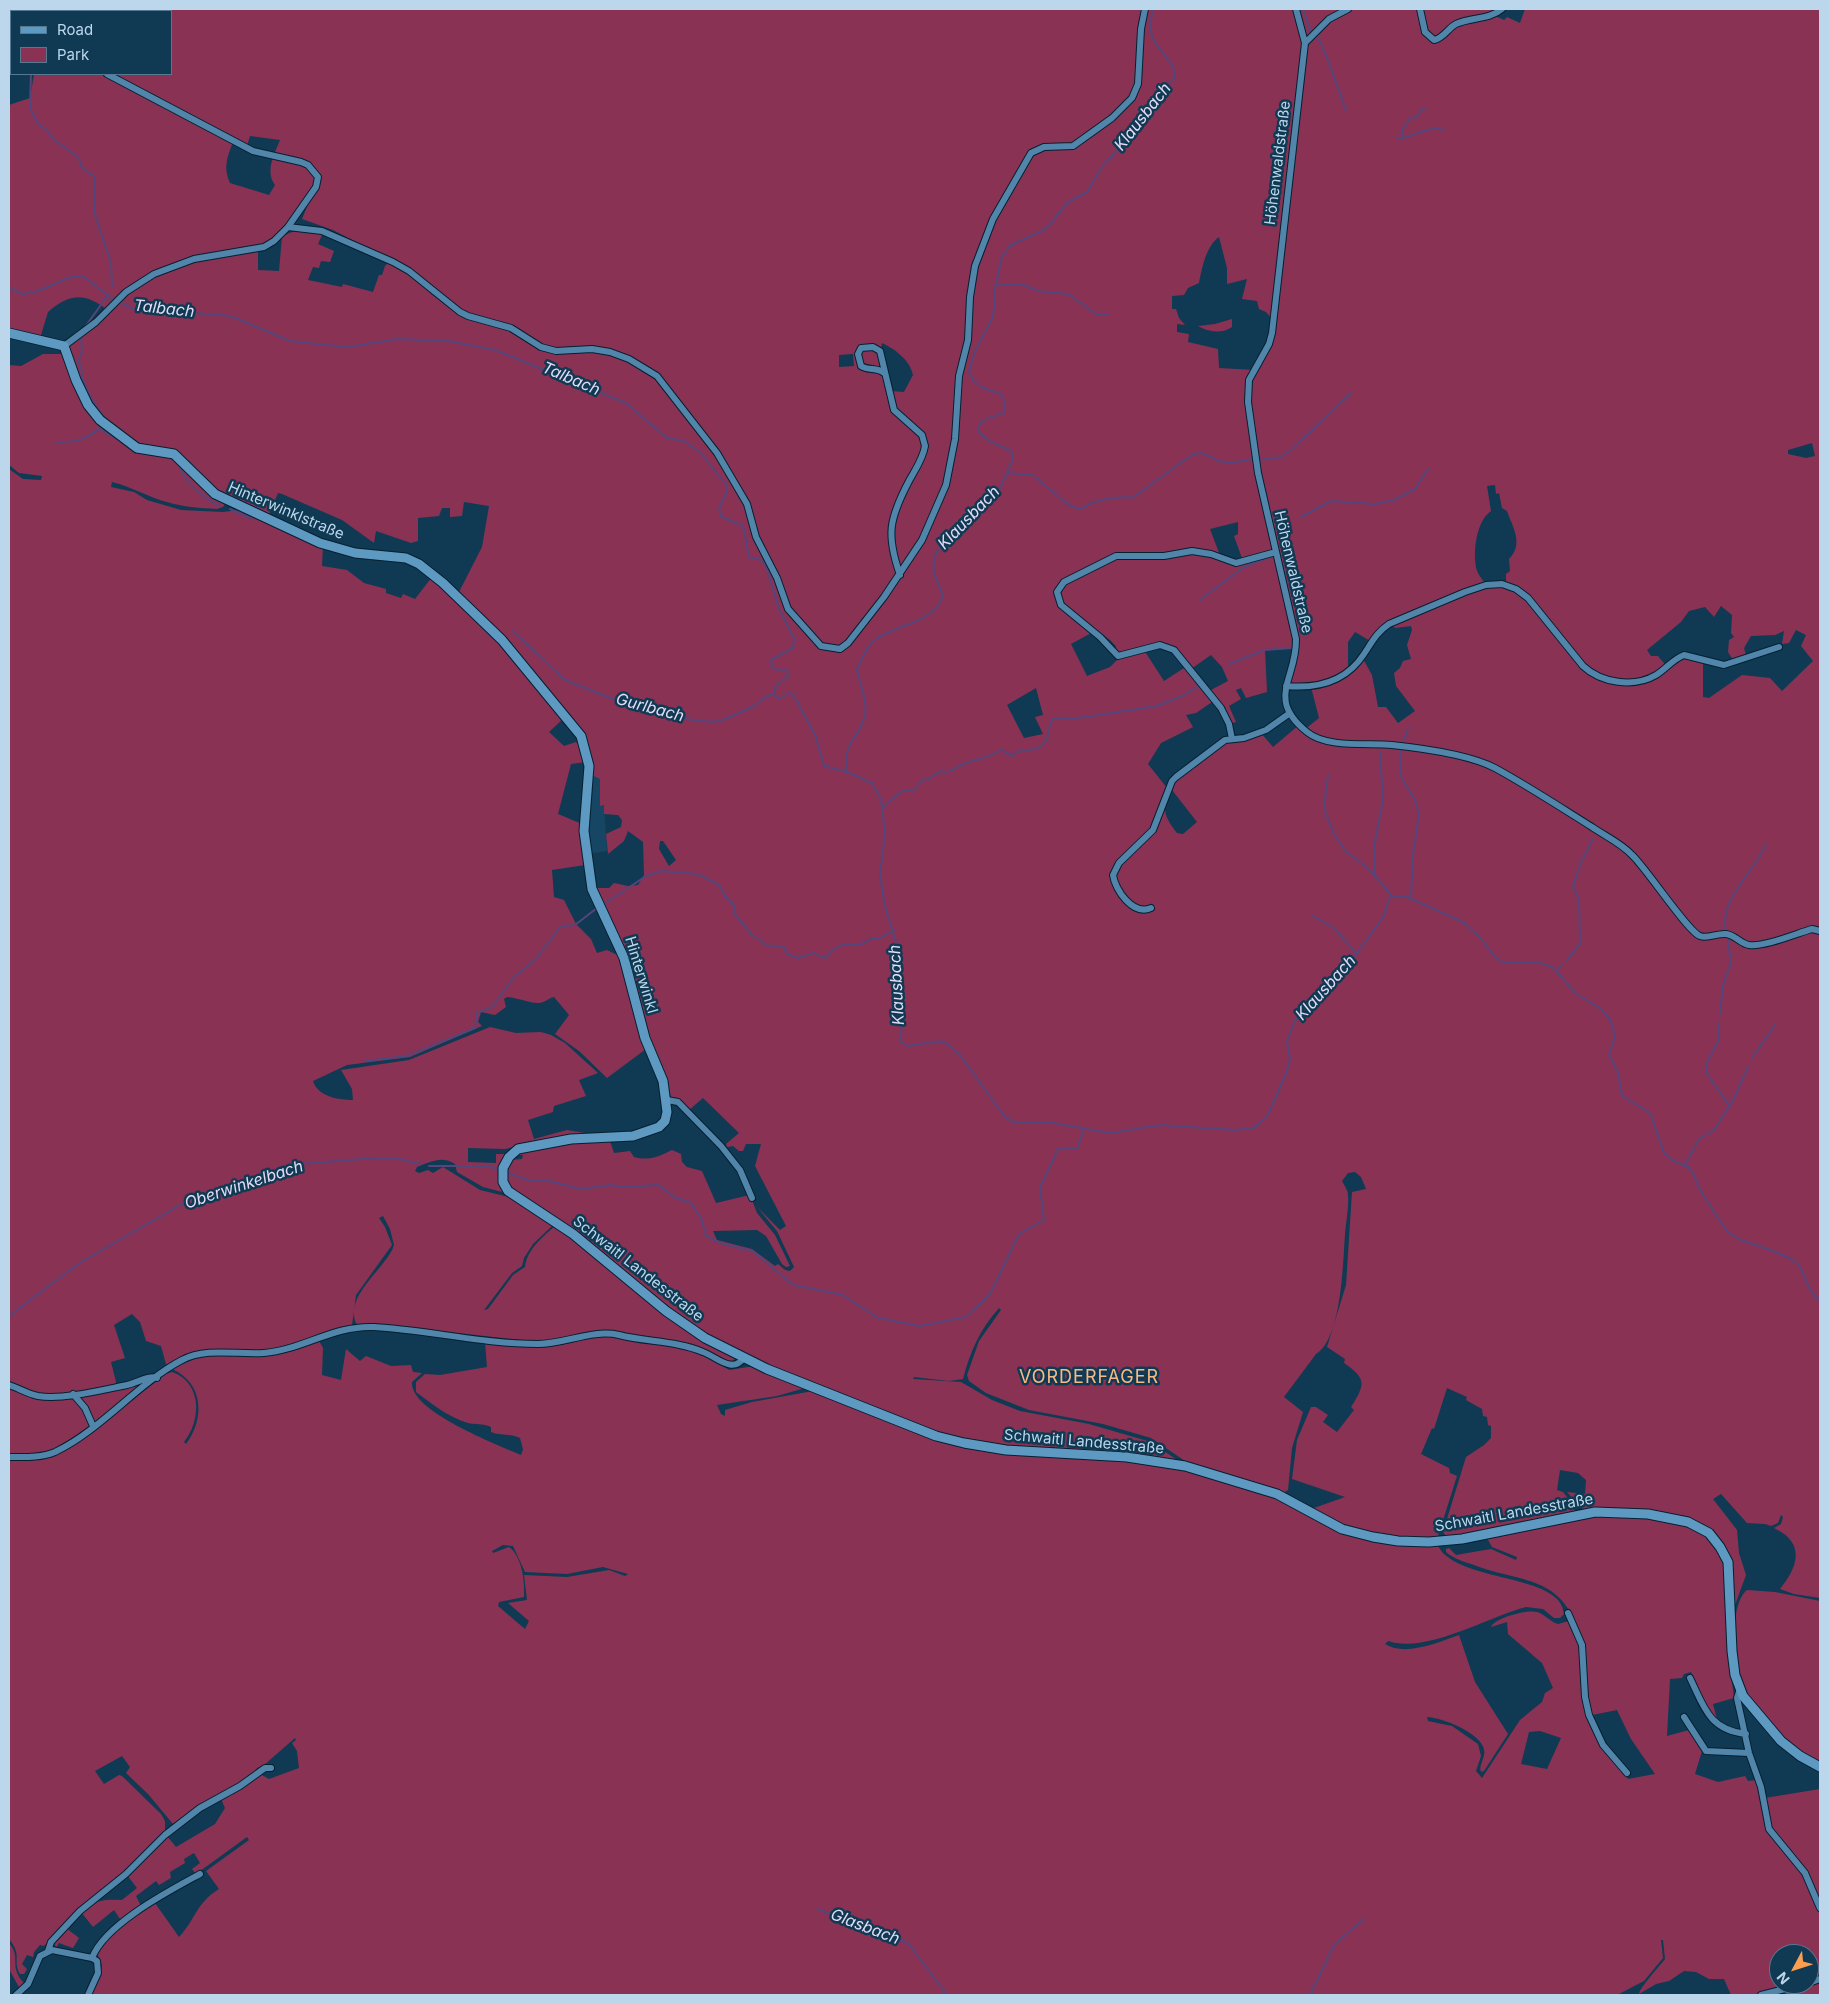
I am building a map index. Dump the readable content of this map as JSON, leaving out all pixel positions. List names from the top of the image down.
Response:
{
  "streets": {
    "street": [
      "Höhenwaldstraße",
      "Hinterwinklstraße",
      "Hinterwinkl",
      "Schwaitl Landesstraße"
    ]
  },
  "crossings": [
    ["Hinterwinklstraße", "Hinterwinkl"],
    ["Hinterwinkl", "Schwaitl Landesstraße"]
  ],
  "districts": ["VORDERFAGER"],
  "water": [
    "Klausbach",
    "Talbach",
    "Gurlbach",
    "Oberwinkelbach",
    "Glasbach"
  ],
  "legend": ["Road", "Park"],
  "north": "bottom left"
}
